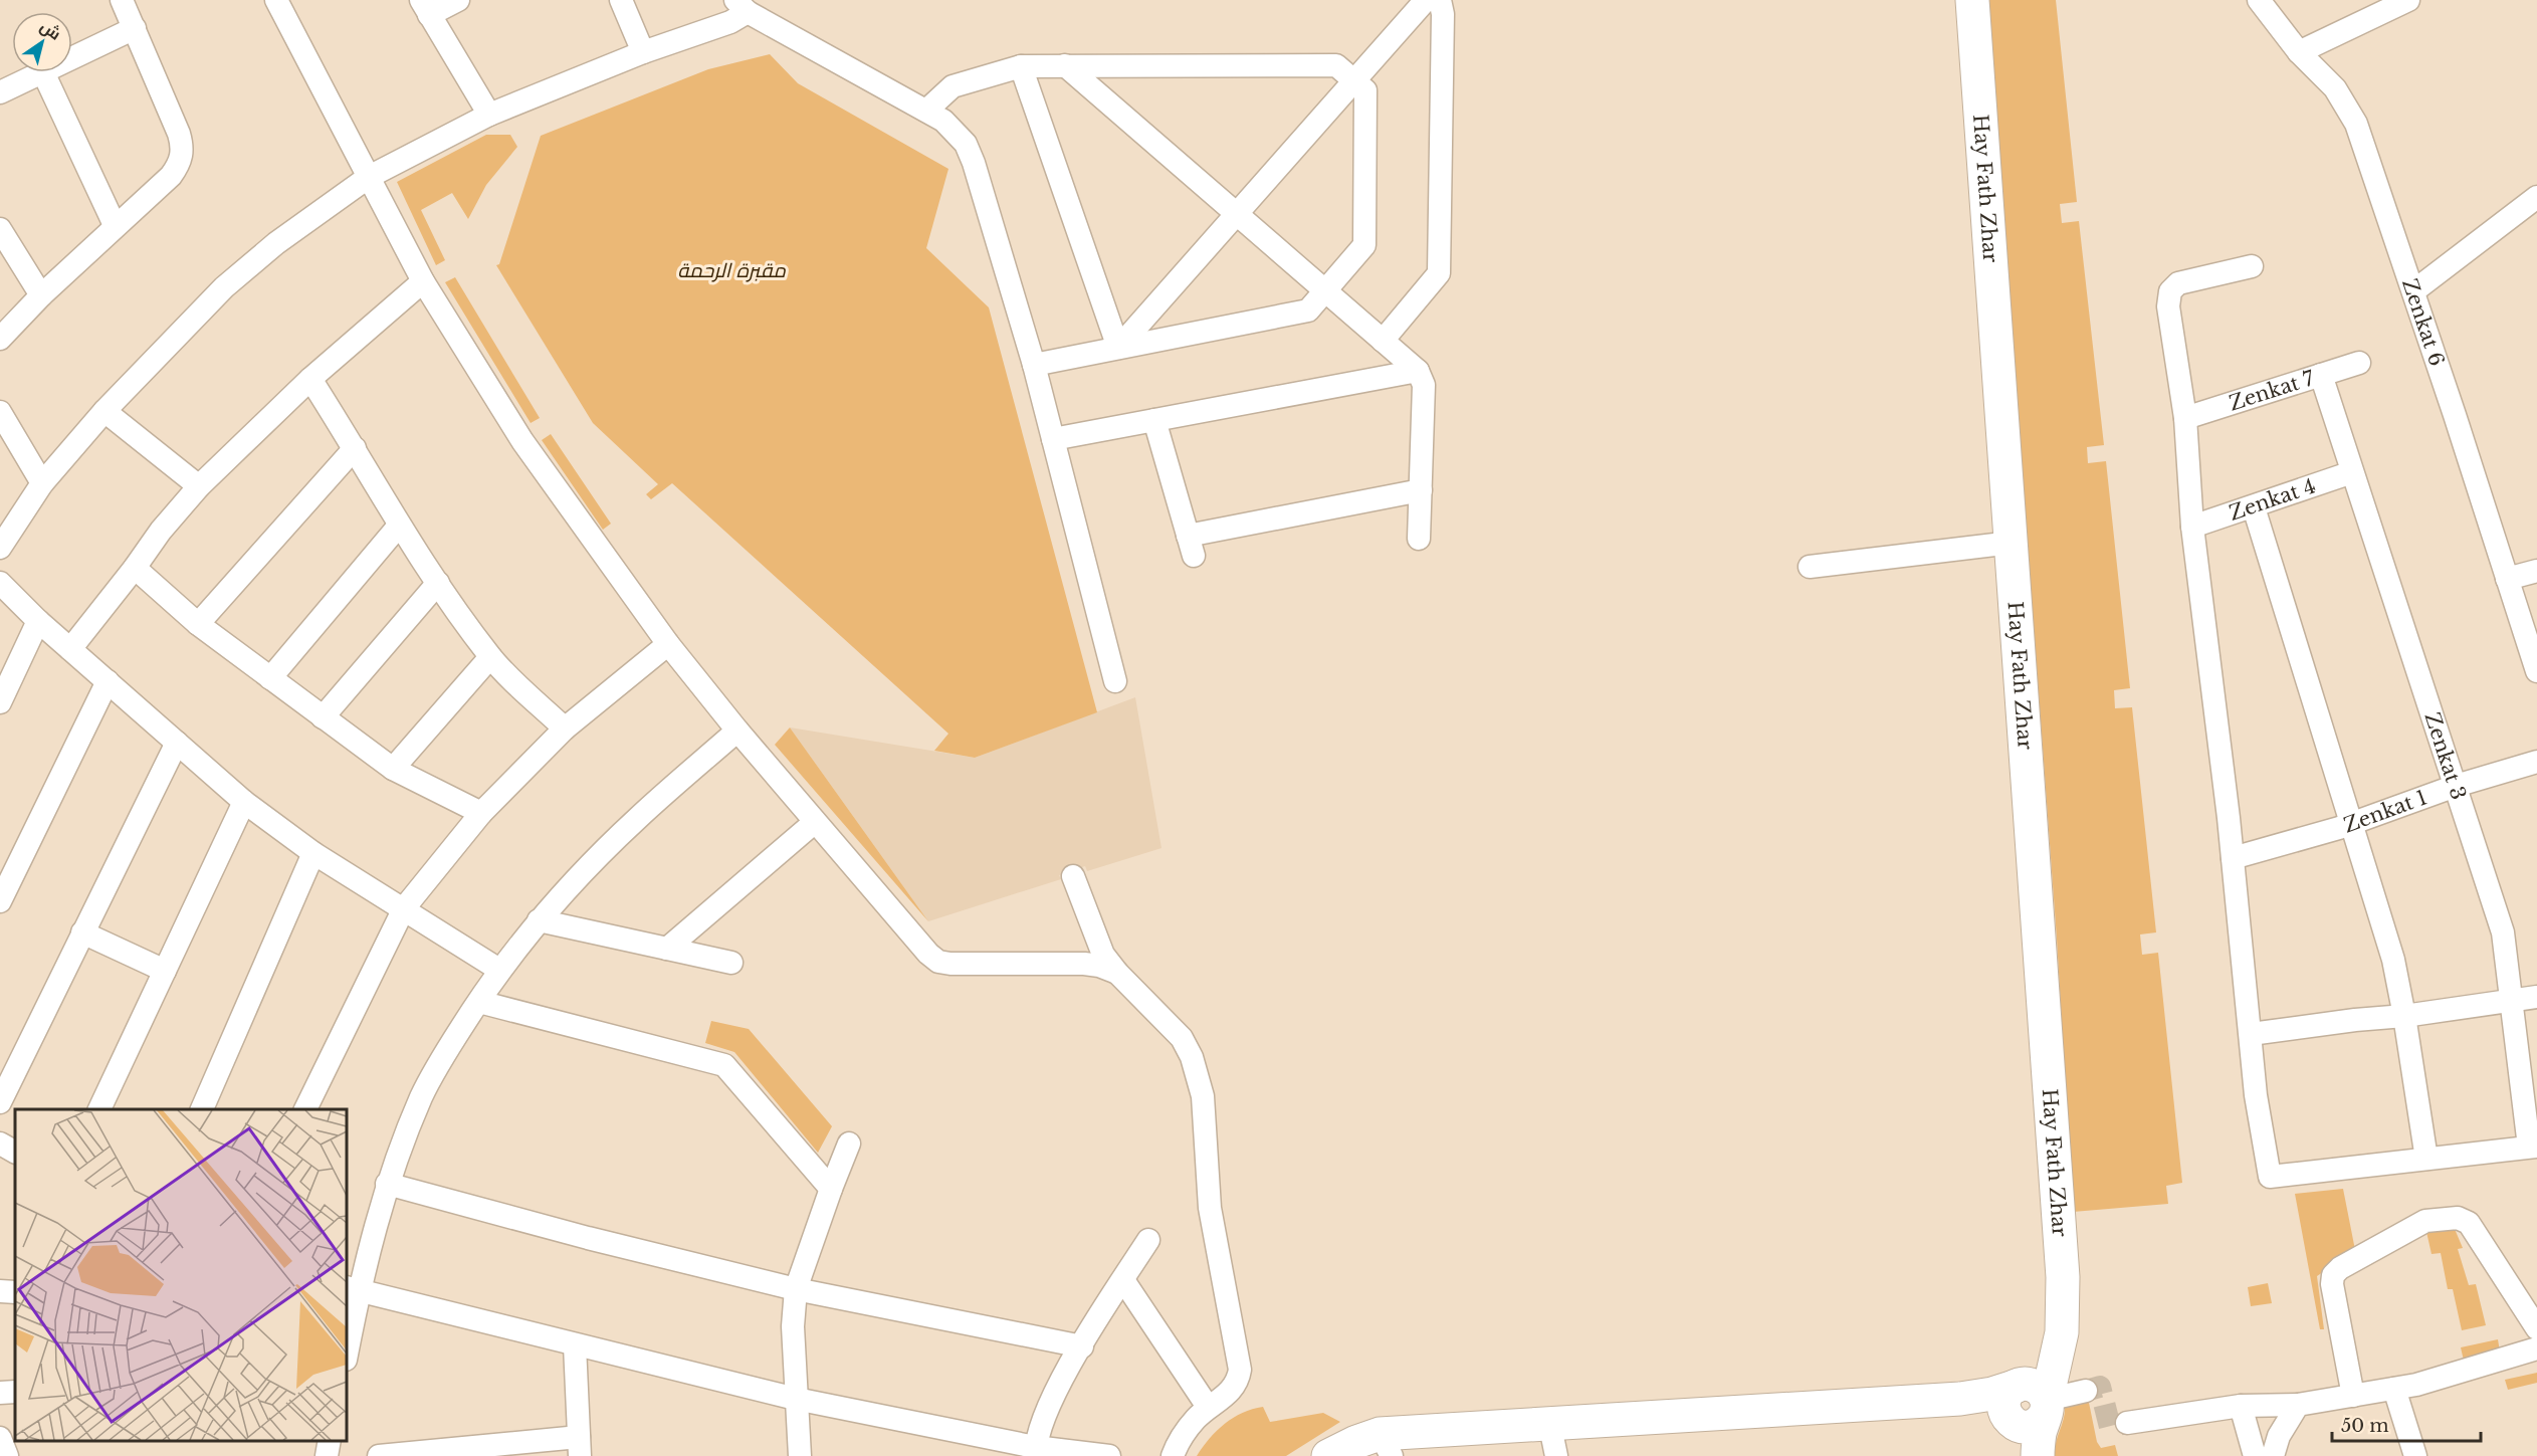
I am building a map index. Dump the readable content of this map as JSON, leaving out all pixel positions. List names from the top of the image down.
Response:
{
  "streets": {
    "street": [
      "Hay Fath Zhar",
      "Zenkat 6",
      "Zenkat 7",
      "Zenkat 4",
      "Zenkat 3",
      "Zenkat 1"
    ]
  },
  "crossings": [
    ["Zenkat 7", "Zenkat 3"],
    ["Zenkat 4", "Zenkat 3"],
    ["Zenkat 3", "Zenkat 1"]
  ],
  "parks": ["مقبرة الرحمة"],
  "scale_bar": "50 m",
  "north": "top right"
}
